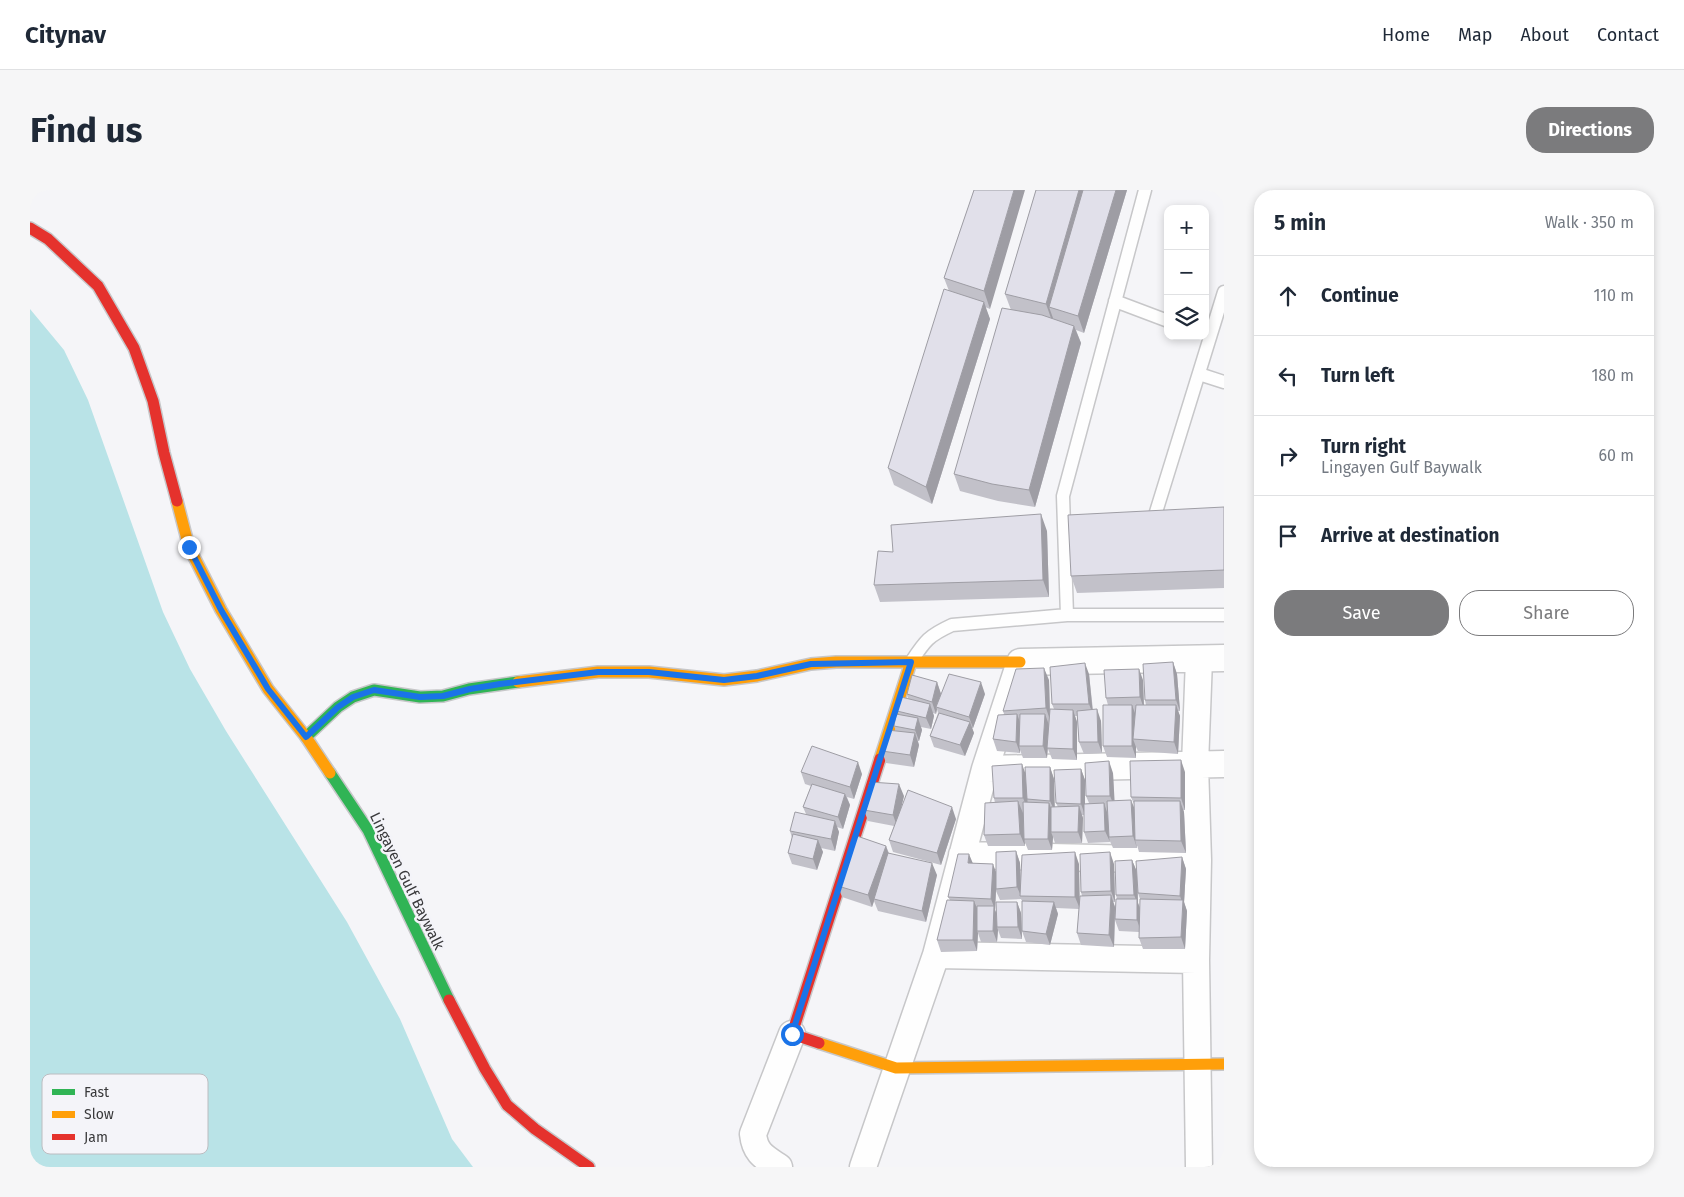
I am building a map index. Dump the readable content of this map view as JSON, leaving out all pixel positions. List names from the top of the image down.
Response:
{
  "streets": {
    "street": ["Lingayen Gulf Baywalk"]
  },
  "legend": ["Fast", "Slow", "Jam"],
  "page": {
    "header": "Citynav",
    "nav": [
      "Home",
      "Map",
      "About",
      "Contact"
    ],
    "buttons": [
      "Directions",
      ["Save", "Share"]
    ],
    "title": "Find us",
    "heading": ["5 min", "Walk · 350 m"],
    "map_buttons": ["+", "−"],
    "list": [
      ["Continue", "110 m"],
      ["Turn left", "180 m"],
      ["Turn right", "Lingayen Gulf Baywalk", "60 m"],
      "Arrive at destination"
    ]
  }
}
